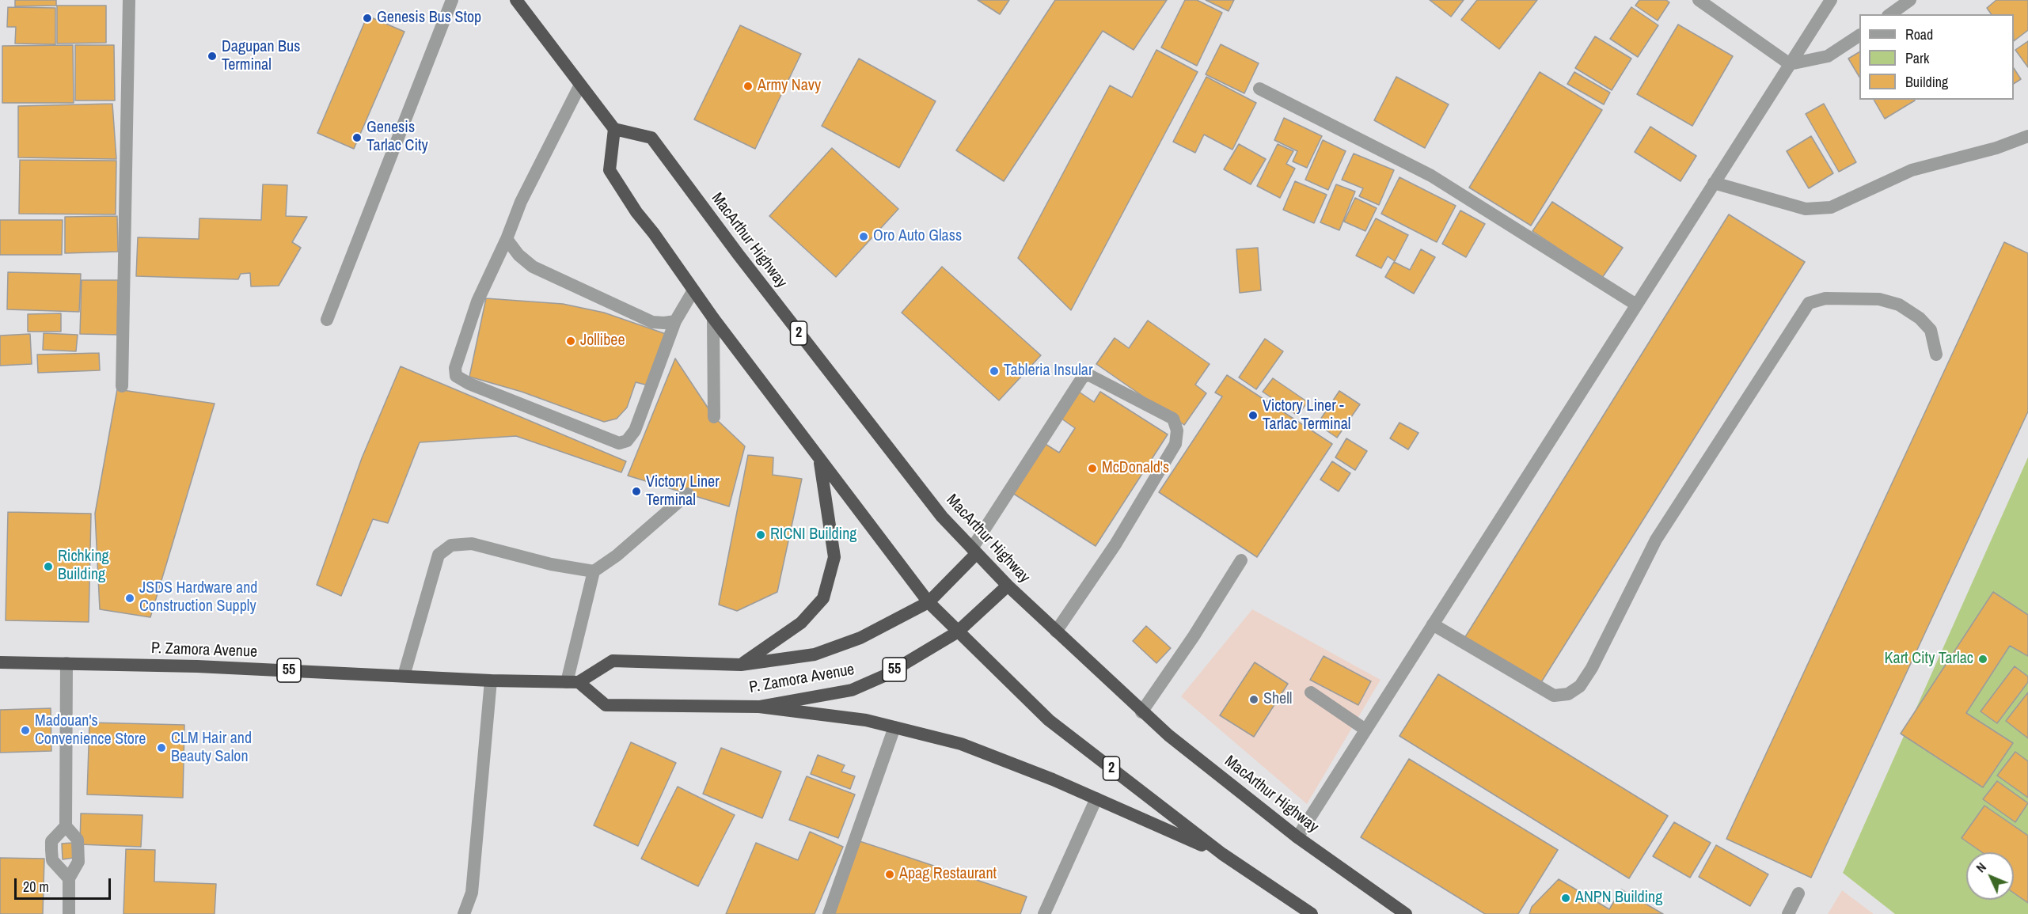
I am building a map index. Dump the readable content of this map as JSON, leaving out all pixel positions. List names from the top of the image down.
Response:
{
  "streets": {
    "highway": [
      "MacArthur Highway",
      "2",
      "P. Zamora Avenue",
      "55"
    ]
  },
  "crossings": [
    ["MacArthur Highway", "2"],
    ["MacArthur Highway", "P. Zamora Avenue"],
    ["2", "P. Zamora Avenue"]
  ],
  "places": [
    "Genesis Bus Stop",
    "Dagupan Bus Terminal",
    "Army Navy",
    "Genesis Tarlac City",
    "Oro Auto Glass",
    "Jollibee",
    "Tableria Insular",
    "Victory Liner - Tarlac Terminal",
    "McDonald's",
    "Victory Liner Terminal",
    "RICNI Building",
    "Richking Building",
    "JSDS Hardware and Construction Supply",
    "Kart City Tarlac",
    "Shell",
    "Madouan's Convenience Store",
    "CLM Hair and Beauty Salon",
    "Apag Restaurant",
    "ANPN Building"
  ],
  "legend": ["Road", "Park", "Building"],
  "scale_bar": "20 m",
  "north": "top left"
}
